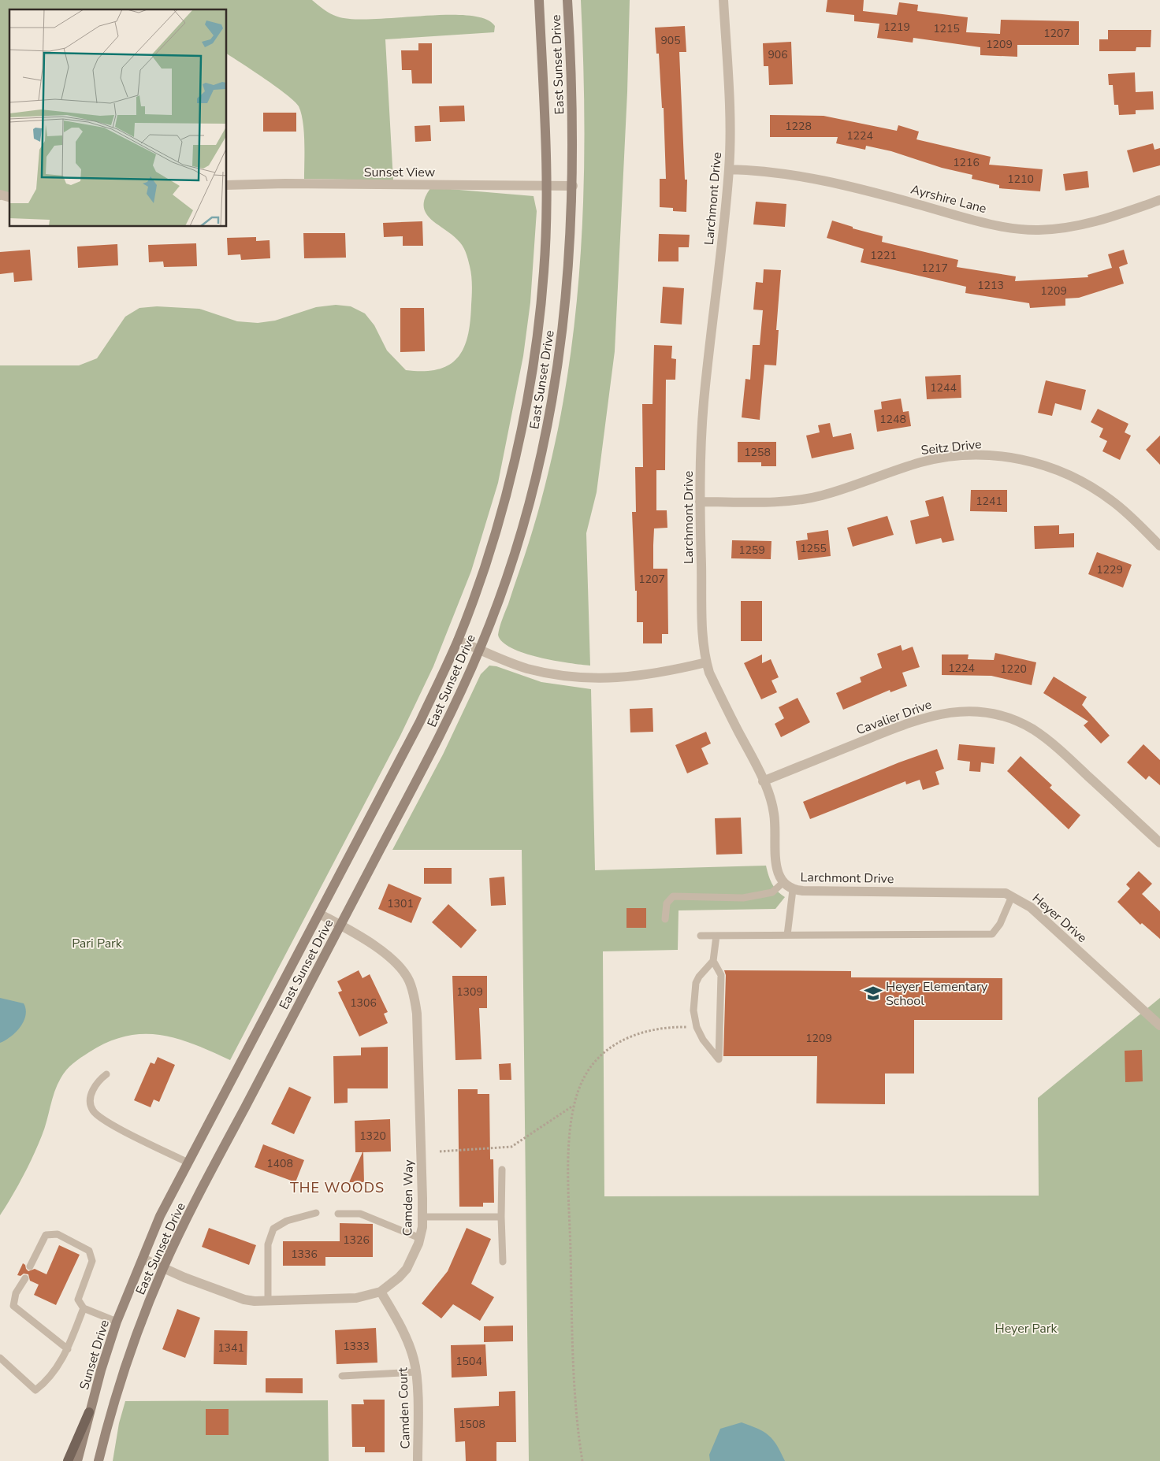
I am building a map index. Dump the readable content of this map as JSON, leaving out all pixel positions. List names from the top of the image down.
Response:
{
  "streets": {
    "main road": ["East Sunset Drive", "Sunset Drive"],
    "street": [
      "Sunset View",
      "Larchmont Drive",
      "Ayrshire Lane",
      "Seitz Drive",
      "Cavalier Drive",
      "Heyer Drive",
      "Camden Way",
      "Camden Court"
    ]
  },
  "crossings": [
    ["East Sunset Drive", "Sunset View"],
    ["East Sunset Drive", "Camden Way"],
    ["East Sunset Drive", "Sunset Drive"],
    ["Larchmont Drive", "Ayrshire Lane"],
    ["Larchmont Drive", "Seitz Drive"],
    ["Larchmont Drive", "Cavalier Drive"],
    ["Larchmont Drive", "Heyer Drive"],
    ["Camden Way", "Sunset Drive"],
    ["Camden Way", "Camden Court"]
  ],
  "districts": ["THE WOODS"],
  "parks": ["Pari Park", "Heyer Park"],
  "places": {
    "school or university": ["Heyer Elementary School"]
  },
  "house_numbers": [
    "1219",
    "1215",
    "1207",
    "905",
    "1209",
    "906",
    "1228",
    "1224",
    "1216",
    "1210",
    "1221",
    "1217",
    "1213",
    "1209",
    "1244",
    "1248",
    "1258",
    "1241",
    "1255",
    "1259",
    "1229",
    "1207",
    "1224",
    "1220",
    "1301",
    "1309",
    "1306",
    "1209",
    "1320",
    "1408",
    "1326",
    "1336",
    "1333",
    "1341",
    "1504",
    "1508"
  ]
}
